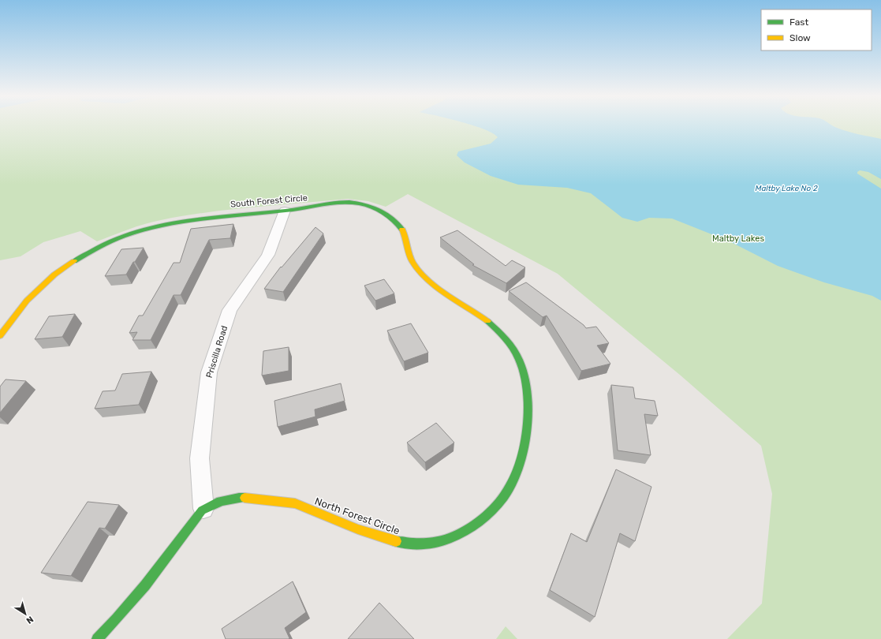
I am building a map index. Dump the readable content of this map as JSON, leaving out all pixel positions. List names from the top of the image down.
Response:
{
  "streets": {
    "street": ["South Forest Circle", "Priscilla Road", "North Forest Circle"]
  },
  "crossings": [
    ["South Forest Circle", "Priscilla Road"],
    ["South Forest Circle", "North Forest Circle"],
    ["Priscilla Road", "North Forest Circle"]
  ],
  "water": ["Maltby Lake No 2"],
  "parks": ["Maltby Lakes"],
  "legend": ["Fast", "Slow"],
  "north": "bottom right"
}
